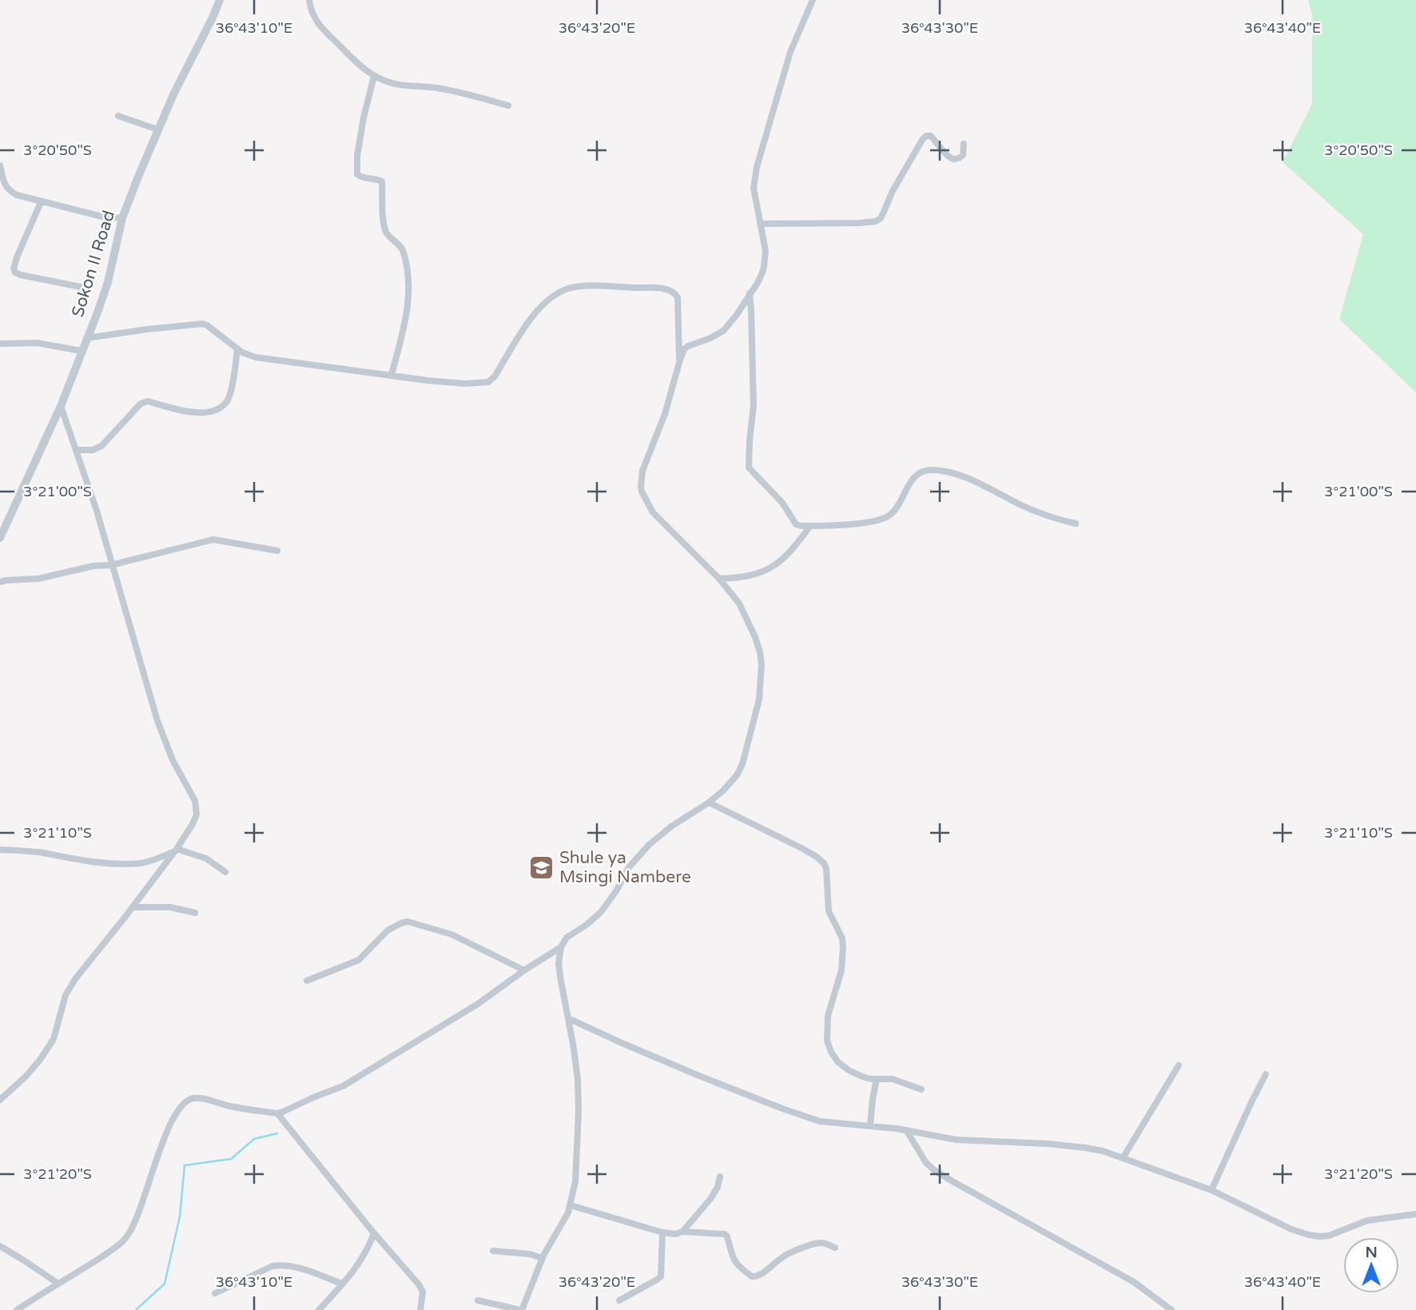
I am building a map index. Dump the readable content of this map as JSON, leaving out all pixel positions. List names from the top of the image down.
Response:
{
  "streets": {
    "street": ["Sokon II Road"]
  },
  "places": {
    "school or university": ["Shule ya Msingi Nambere"]
  },
  "north": "top",
  "coordinates": [
    "36°43'10\"E",
    "36°43'20\"E",
    "36°43'30\"E",
    "36°43'40\"E",
    "3°20'50\"S",
    "3°21'00\"S",
    "3°21'10\"S",
    "3°21'20\"S"
  ]
}
